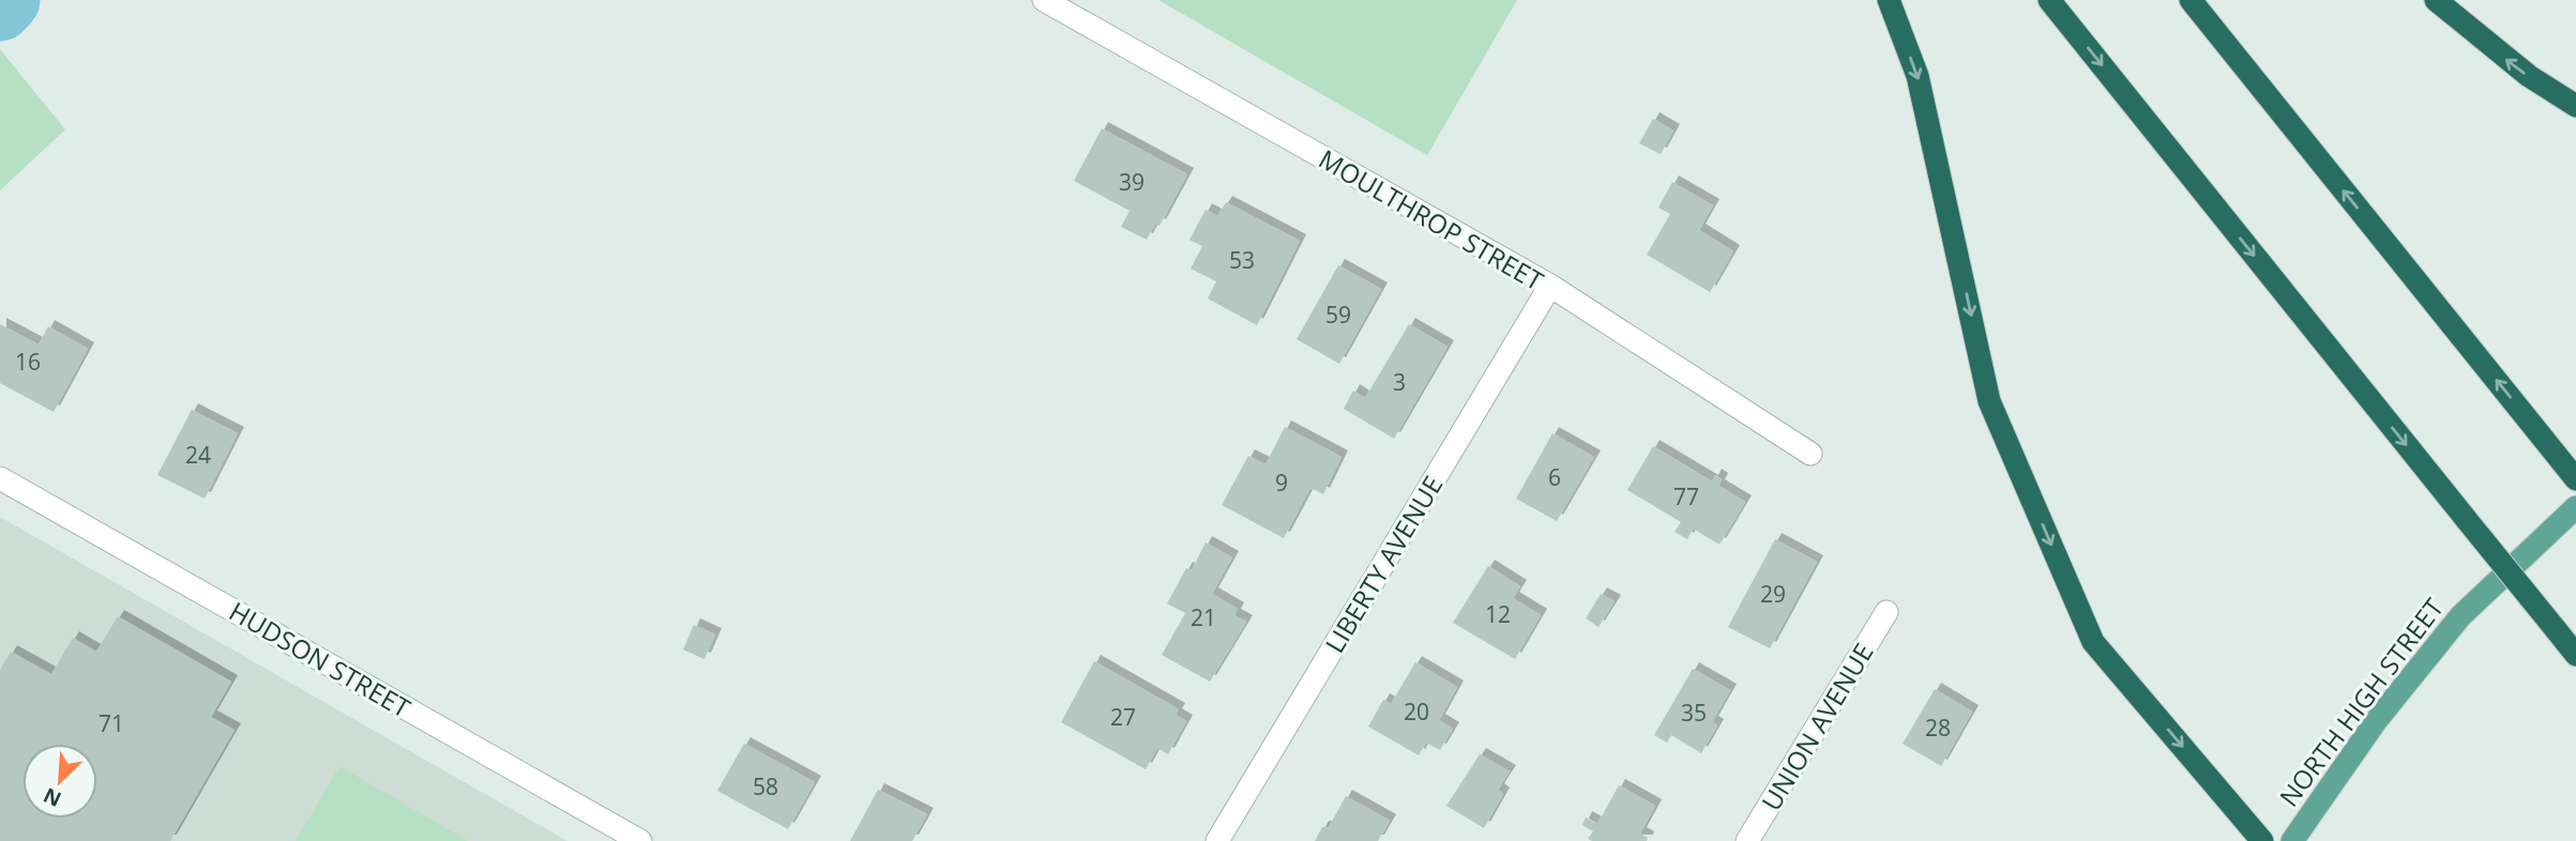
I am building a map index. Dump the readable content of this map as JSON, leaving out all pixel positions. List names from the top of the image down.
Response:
{
  "streets": {
    "main road": ["NORTH HIGH STREET"],
    "street": [
      "MOULTHROP STREET",
      "LIBERTY AVENUE",
      "HUDSON STREET",
      "UNION AVENUE"
    ]
  },
  "crossings": [
    ["MOULTHROP STREET", "LIBERTY AVENUE"]
  ],
  "house_numbers": [
    "39",
    "53",
    "59",
    "16",
    "3",
    "24",
    "6",
    "9",
    "77",
    "29",
    "12",
    "21",
    "20",
    "35",
    "27",
    "71",
    "28",
    "58"
  ],
  "north": "bottom left"
}
